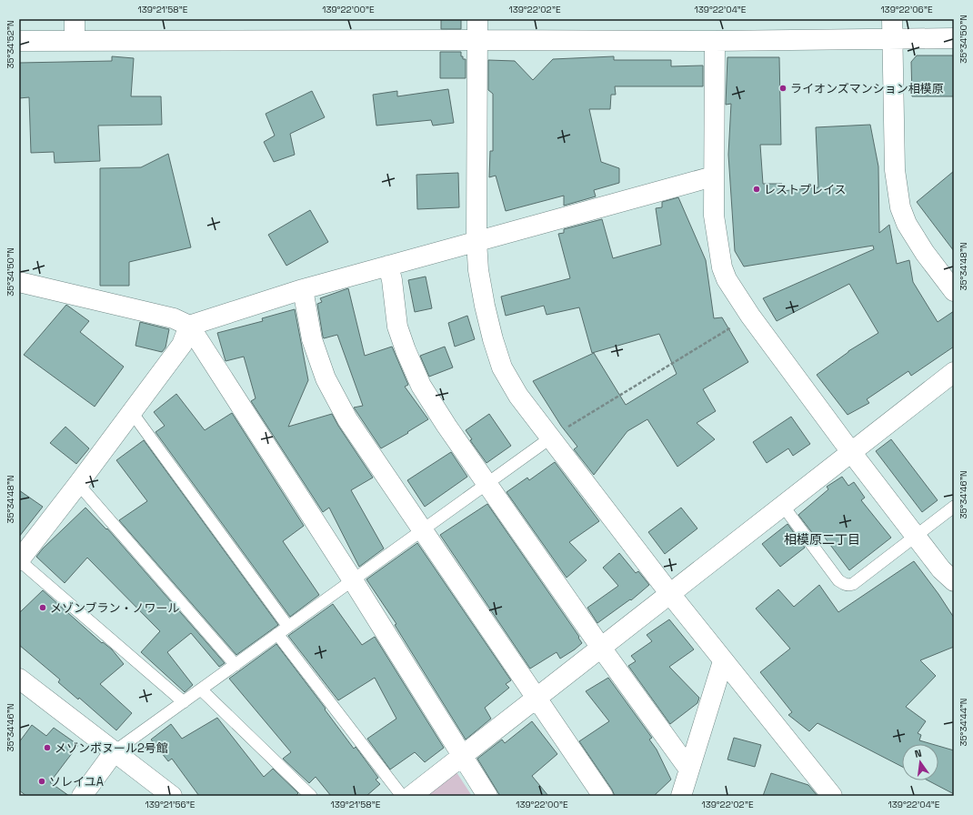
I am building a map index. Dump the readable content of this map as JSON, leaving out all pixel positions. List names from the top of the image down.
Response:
{
  "districts": ["相模原二丁目"],
  "places": [
    "ライオンズマンション相模原",
    "レストプレイス",
    "メゾンブラン・ノワール",
    "メゾンボヌール2号館",
    "ソレイユA"
  ],
  "north": "top",
  "coordinates": [
    "139°21'58\"E",
    "139°22'00\"E",
    "139°22'02\"E",
    "139°22'04\"E",
    "139°22'06\"E",
    "35°34'50\"N",
    "35°34'52\"N",
    "35°34'48\"N",
    "35°34'46\"N",
    "35°34'44\"N",
    "139°21'56\"E"
  ]
}
